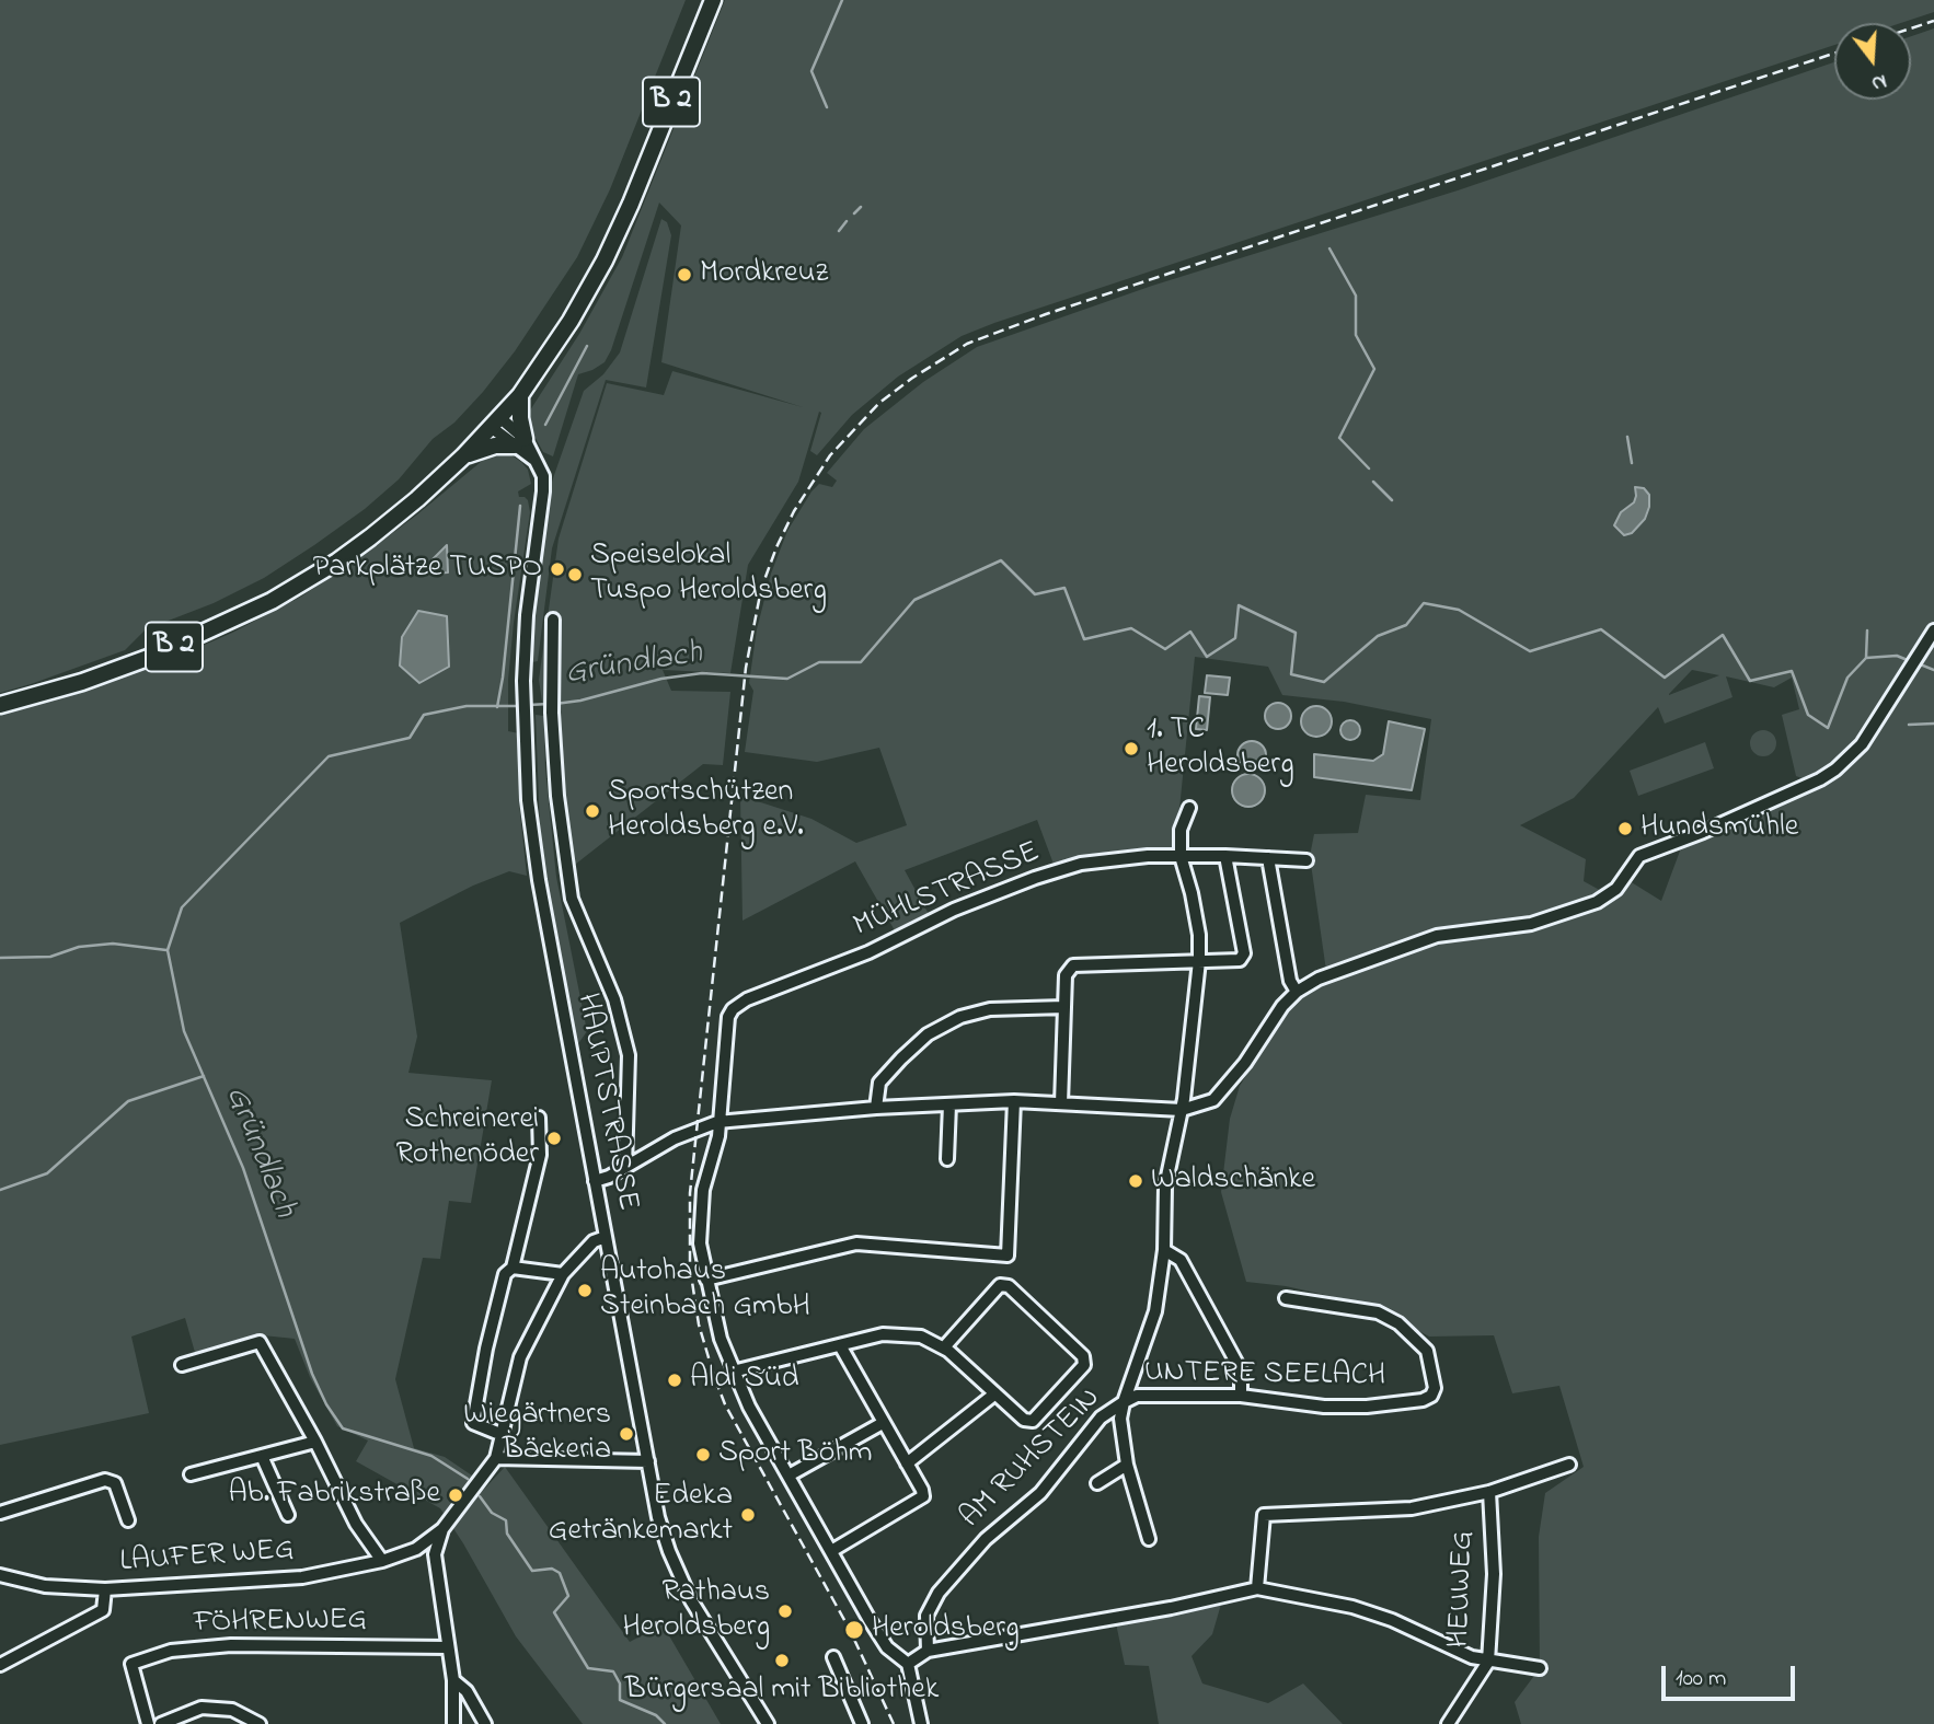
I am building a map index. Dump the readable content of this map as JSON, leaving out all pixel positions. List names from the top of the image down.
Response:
{
  "streets": {
    "main road": ["B 2"],
    "street": [
      "MÜHLSTRASSE",
      "HAUPTSTRASSE",
      "UNTERE SEELACH",
      "AM RUHSTEIN",
      "LAUFER WEG",
      "HEUWEG",
      "FÖHRENWEG"
    ]
  },
  "crossings": [
    ["B 2", "HAUPTSTRASSE"],
    ["MÜHLSTRASSE", "AM RUHSTEIN"],
    ["UNTERE SEELACH", "AM RUHSTEIN"]
  ],
  "water": ["Gründlach"],
  "places": [
    "Mordkreuz",
    "Parkplätze TUSPO",
    "Speiselokal Tuspo Heroldsberg",
    "1. TC Heroldsberg",
    "Sportschützen Heroldsberg e.V.",
    "Hundsmühle",
    "Schreinerei Rothenöder",
    "Waldschänke",
    "Autohaus Steinbach GmbH",
    "Aldi Süd",
    "Wiegärtners Bäckeria",
    "Sport Böhm",
    "Ab. Fabrikstraße",
    "Edeka Getränkemarkt",
    "Rathaus Heroldsberg",
    "Heroldsberg",
    "Bürgersaal mit Bibliothek"
  ],
  "scale_bar": "100 m",
  "north": "bottom"
}
